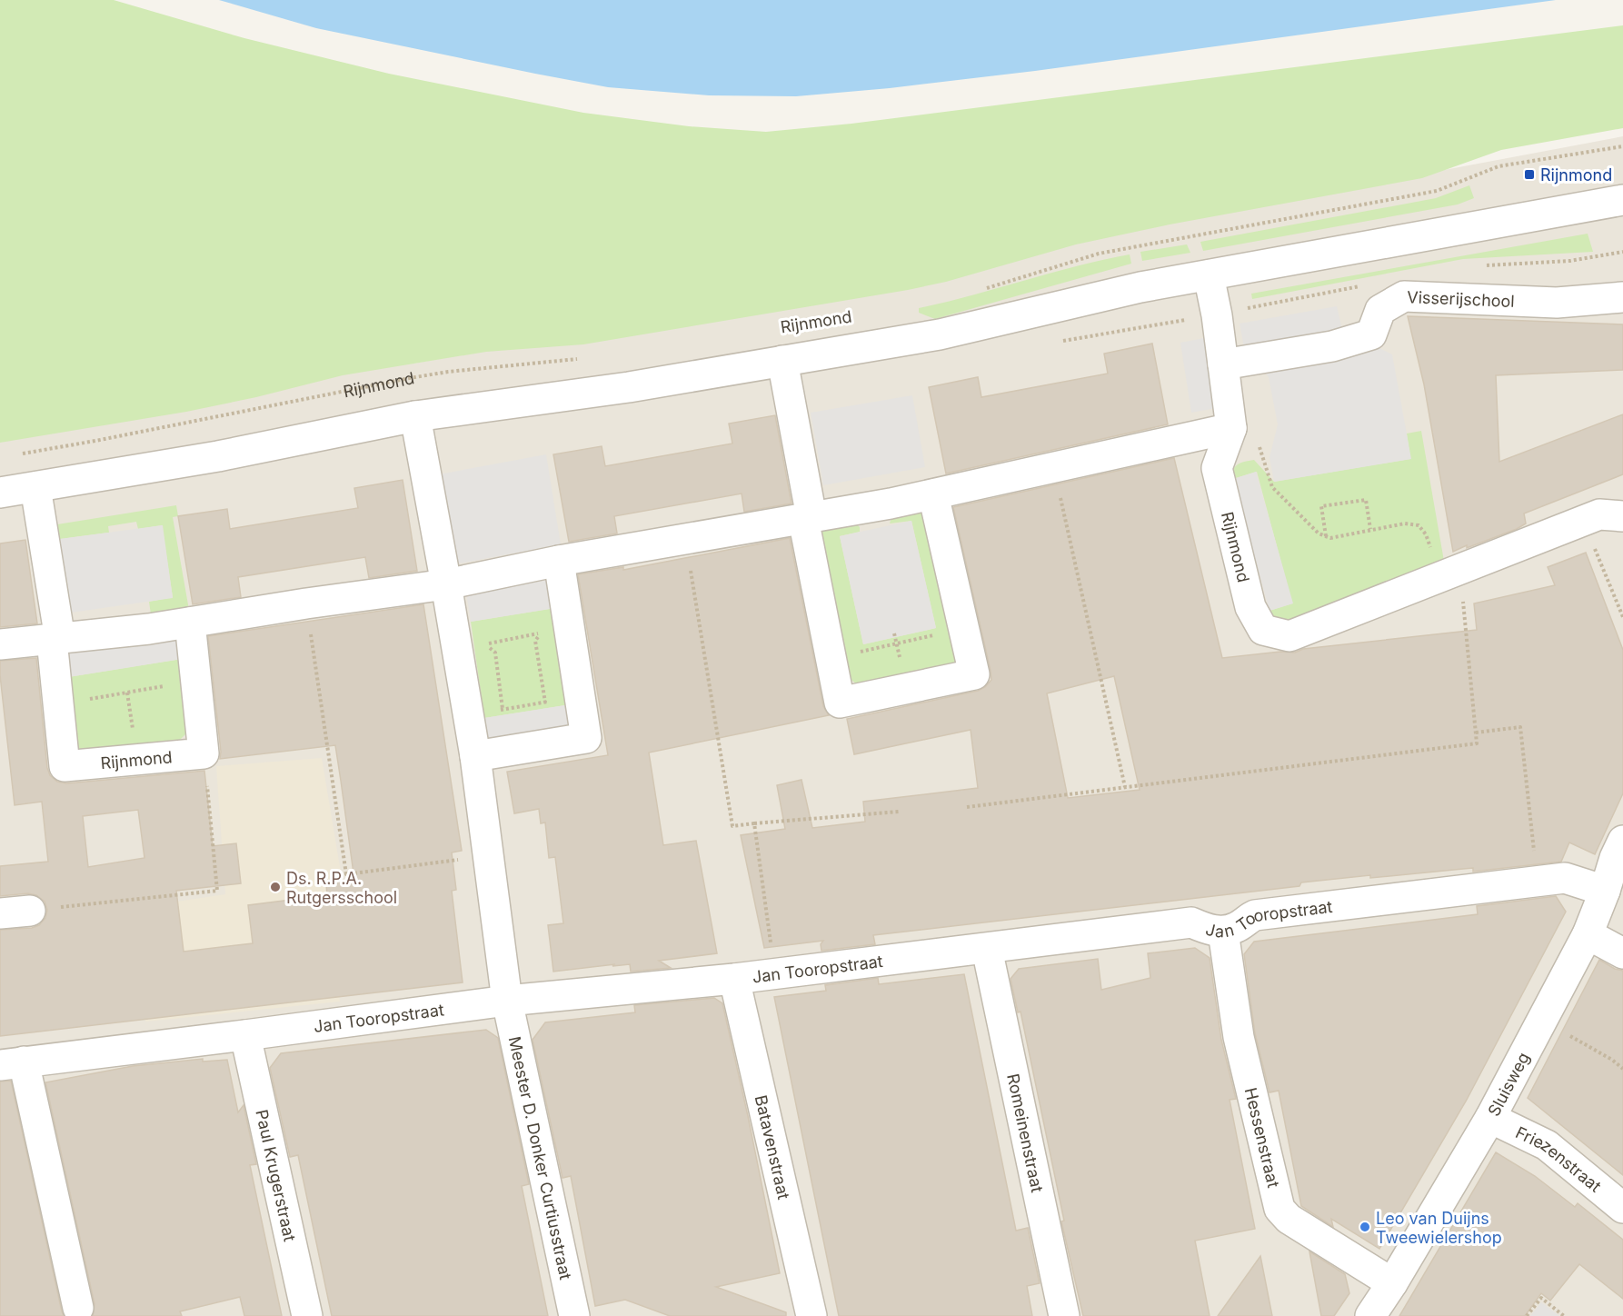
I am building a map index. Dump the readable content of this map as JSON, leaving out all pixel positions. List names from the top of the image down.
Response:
{
  "streets": {
    "street": [
      "Visserijschool",
      "Rijnmond",
      "Jan Tooropstraat",
      "Sluisweg",
      "Romeinenstraat",
      "Hessenstraat",
      "Batavenstraat",
      "Meester D. Donker Curtiusstraat",
      "Friezenstraat",
      "Paul Krugerstraat"
    ]
  },
  "crossings": [
    ["Jan Tooropstraat", "Sluisweg"],
    ["Jan Tooropstraat", "Romeinenstraat"],
    ["Jan Tooropstraat", "Hessenstraat"],
    ["Jan Tooropstraat", "Batavenstraat"],
    ["Jan Tooropstraat", "Meester D. Donker Curtiusstraat"],
    ["Jan Tooropstraat", "Paul Krugerstraat"],
    ["Sluisweg", "Hessenstraat"],
    ["Sluisweg", "Friezenstraat"]
  ],
  "places": {
    "transit": ["Rijnmond"],
    "other": ["Ds. R.P.A. Rutgersschool", "Leo van Duijns Tweewielershop"]
  }
}
